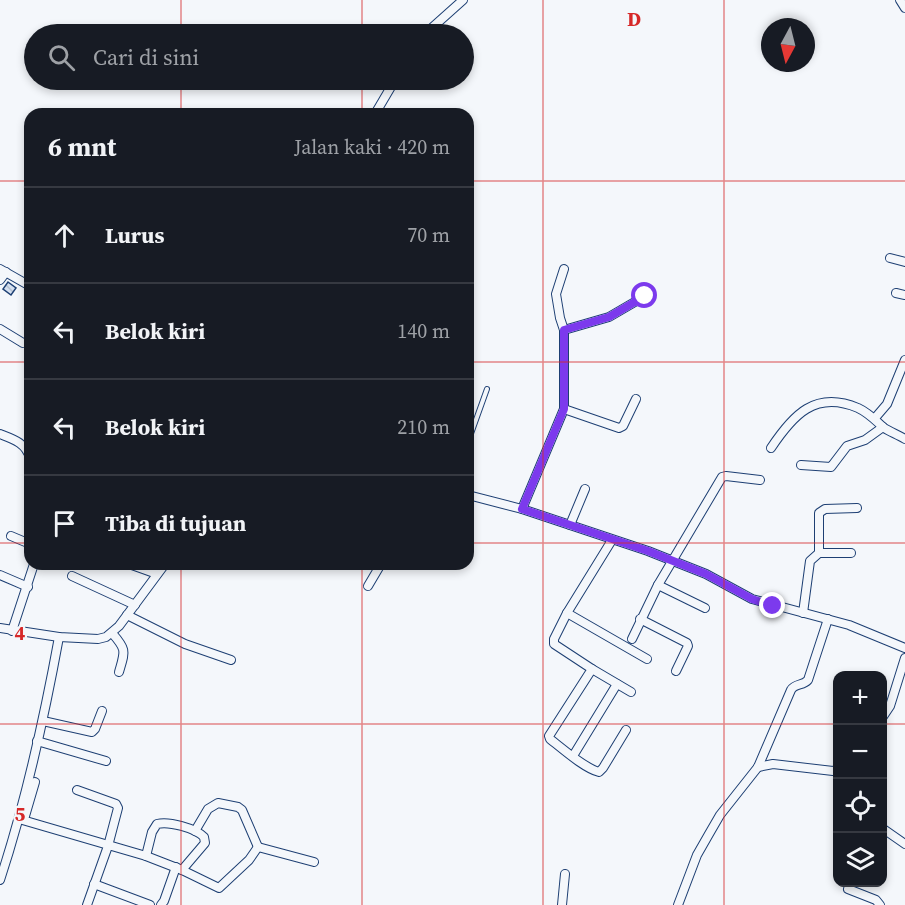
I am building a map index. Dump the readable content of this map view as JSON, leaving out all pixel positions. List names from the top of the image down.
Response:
{
  "north": "bottom",
  "page": {
    "search": "Cari di sini",
    "heading": ["6 mnt", "Jalan kaki · 420 m"],
    "list": [
      ["Lurus", "70 m"],
      ["Belok kiri", "140 m"],
      ["Belok kiri", "210 m"],
      "Tiba di tujuan"
    ],
    "map_buttons": ["+", "−"]
  },
  "grid": {
    "columns": ["D"],
    "rows": ["4", "5"]
  }
}
